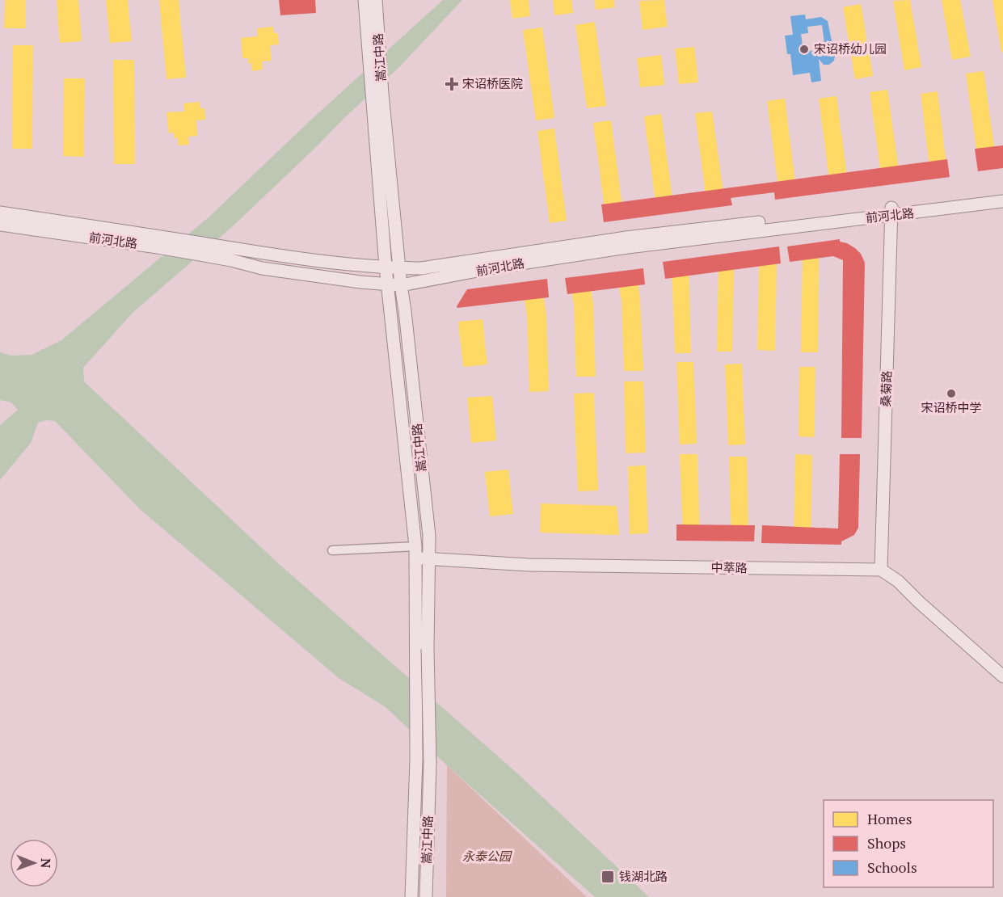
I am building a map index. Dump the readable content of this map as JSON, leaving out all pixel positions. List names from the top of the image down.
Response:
{
  "streets": {
    "main road": [
      "嵩江中路",
      "前河北路",
      "桑菊路",
      "中萃路"
    ]
  },
  "crossings": [
    ["嵩江中路", "前河北路"],
    ["嵩江中路", "中萃路"],
    ["前河北路", "桑菊路"],
    ["桑菊路", "中萃路"]
  ],
  "parks": ["永泰公园"],
  "places": {
    "other": ["宋诏桥幼儿园", "宋诏桥中学"],
    "health": ["宋诏桥医院"],
    "transit": ["钱湖北路"]
  },
  "legend": ["Homes", "Shops", "Schools"],
  "north": "right"
}
